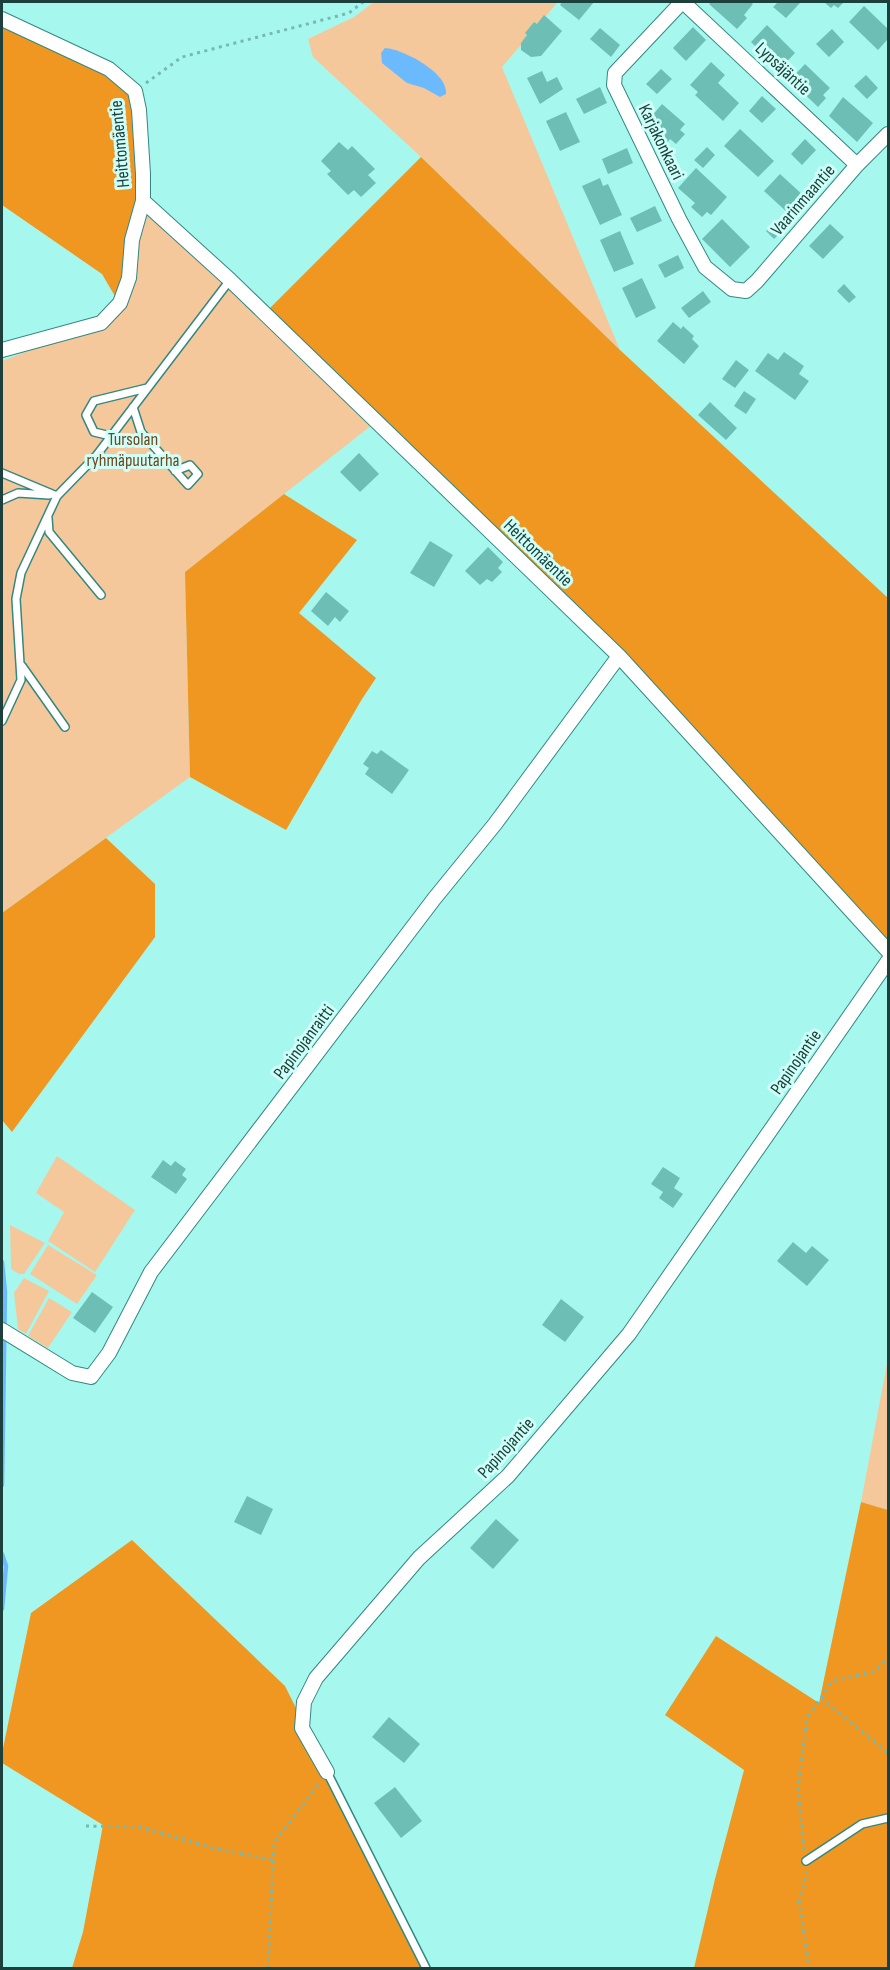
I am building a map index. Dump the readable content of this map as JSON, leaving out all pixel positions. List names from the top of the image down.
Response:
{
  "streets": {
    "street": [
      "Lypsäjäntie",
      "Karjakonkaari",
      "Heittomäentie",
      "Vaarinmaantie",
      "Papinojanraitti",
      "Papinojantie"
    ]
  },
  "crossings": [
    ["Lypsäjäntie", "Karjakonkaari"],
    ["Lypsäjäntie", "Vaarinmaantie"],
    ["Karjakonkaari", "Vaarinmaantie"],
    ["Heittomäentie", "Papinojanraitti"]
  ],
  "parks": ["Tursolan ryhmäpuutarha"]
}
